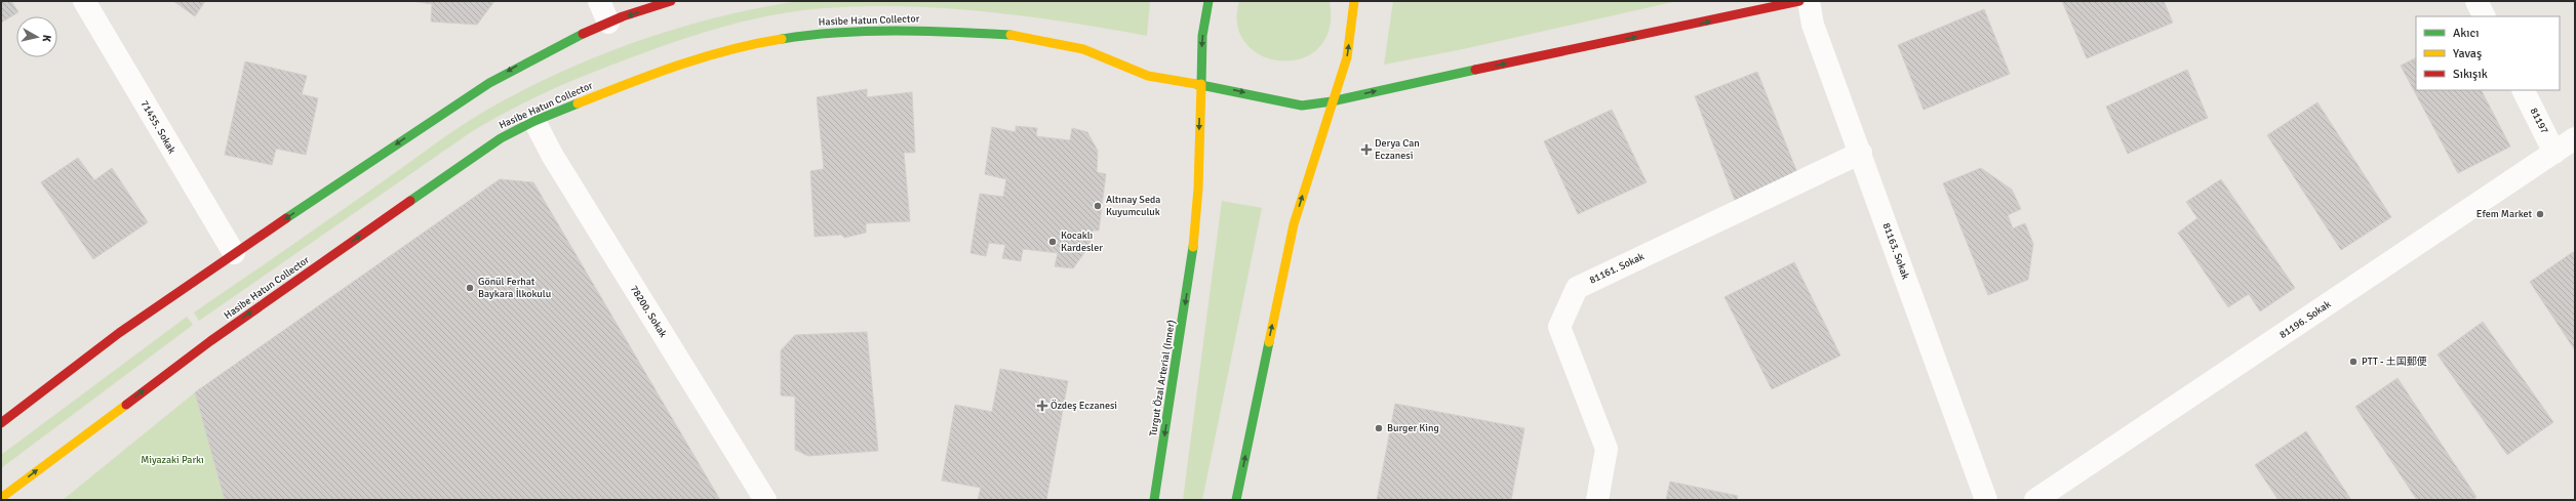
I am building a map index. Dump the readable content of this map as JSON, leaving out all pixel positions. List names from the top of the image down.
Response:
{
  "streets": {
    "main road": ["Hasibe Hatun Collector", "Turgut Özal Arterial (Inner)"],
    "street": [
      "81197",
      "71455. Sokak",
      "81163. Sokak",
      "81161. Sokak",
      "78200. Sokak",
      "81196. Sokak"
    ]
  },
  "crossings": [
    ["Hasibe Hatun Collector", "78200. Sokak"],
    ["Hasibe Hatun Collector", "Turgut Özal Arterial (Inner)"],
    ["81197", "81196. Sokak"],
    ["81163. Sokak", "81161. Sokak"]
  ],
  "one_way": ["Turgut Özal Arterial (Inner)"],
  "parks": ["Miyazaki Parkı"],
  "places": {
    "health": ["Derya Can Eczanesi", "Özdeş Eczanesi"],
    "other": [
      "Altınay Seda Kuyumculuk",
      "Efem Market",
      "Kocaklı Kardesler",
      "Gönül Ferhat Baykara İlkokulu",
      "PTT - 土国郵便",
      "Burger King"
    ]
  },
  "legend": ["Akıcı", "Yavaş", "Sıkışık"],
  "north": "right"
}
